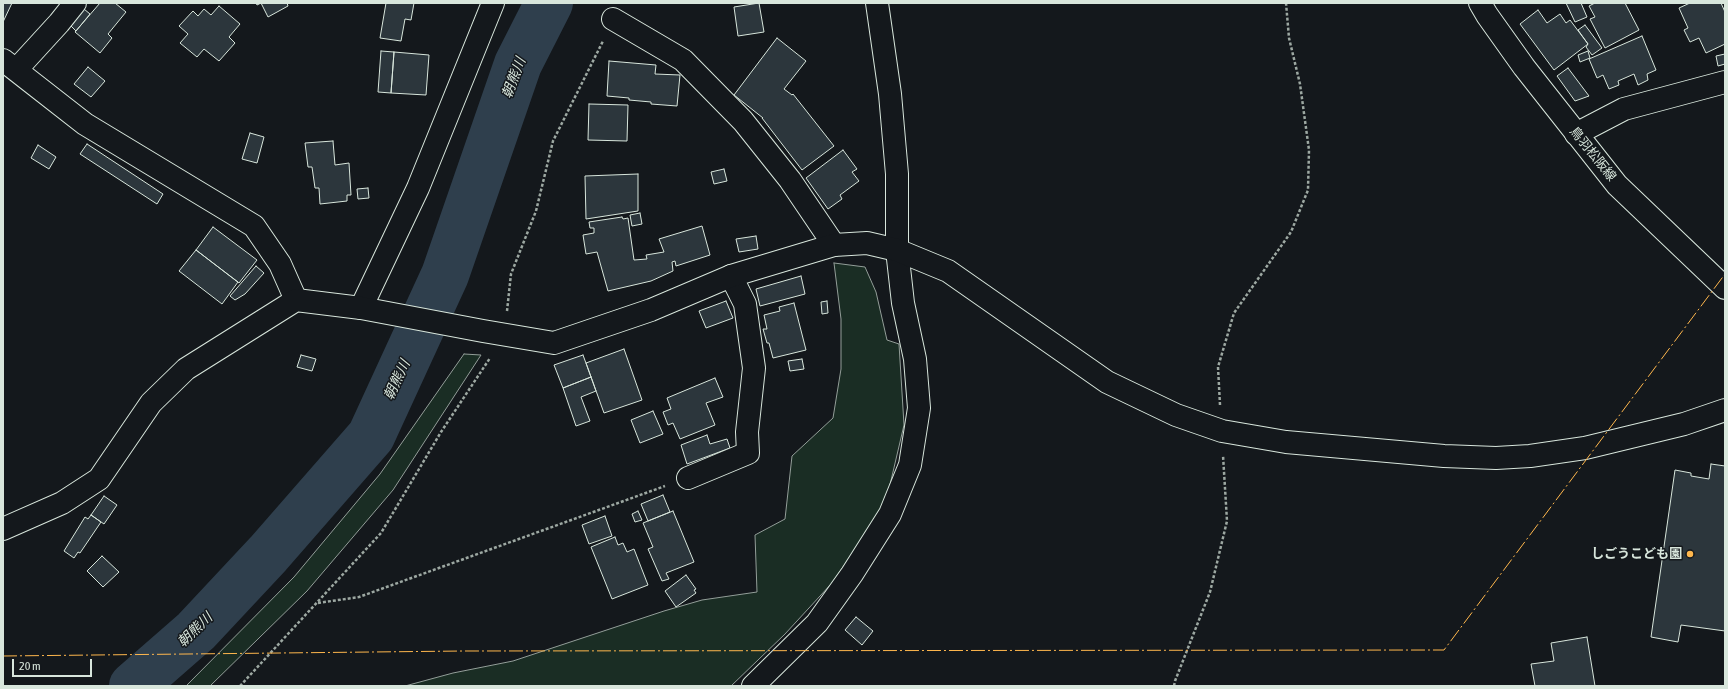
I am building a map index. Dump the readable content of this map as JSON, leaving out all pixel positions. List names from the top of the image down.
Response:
{
  "streets": {
    "street": ["鳥羽松阪線"]
  },
  "water": ["朝熊川"],
  "places": ["しごうこども園"],
  "scale_bar": "20 m"
}
